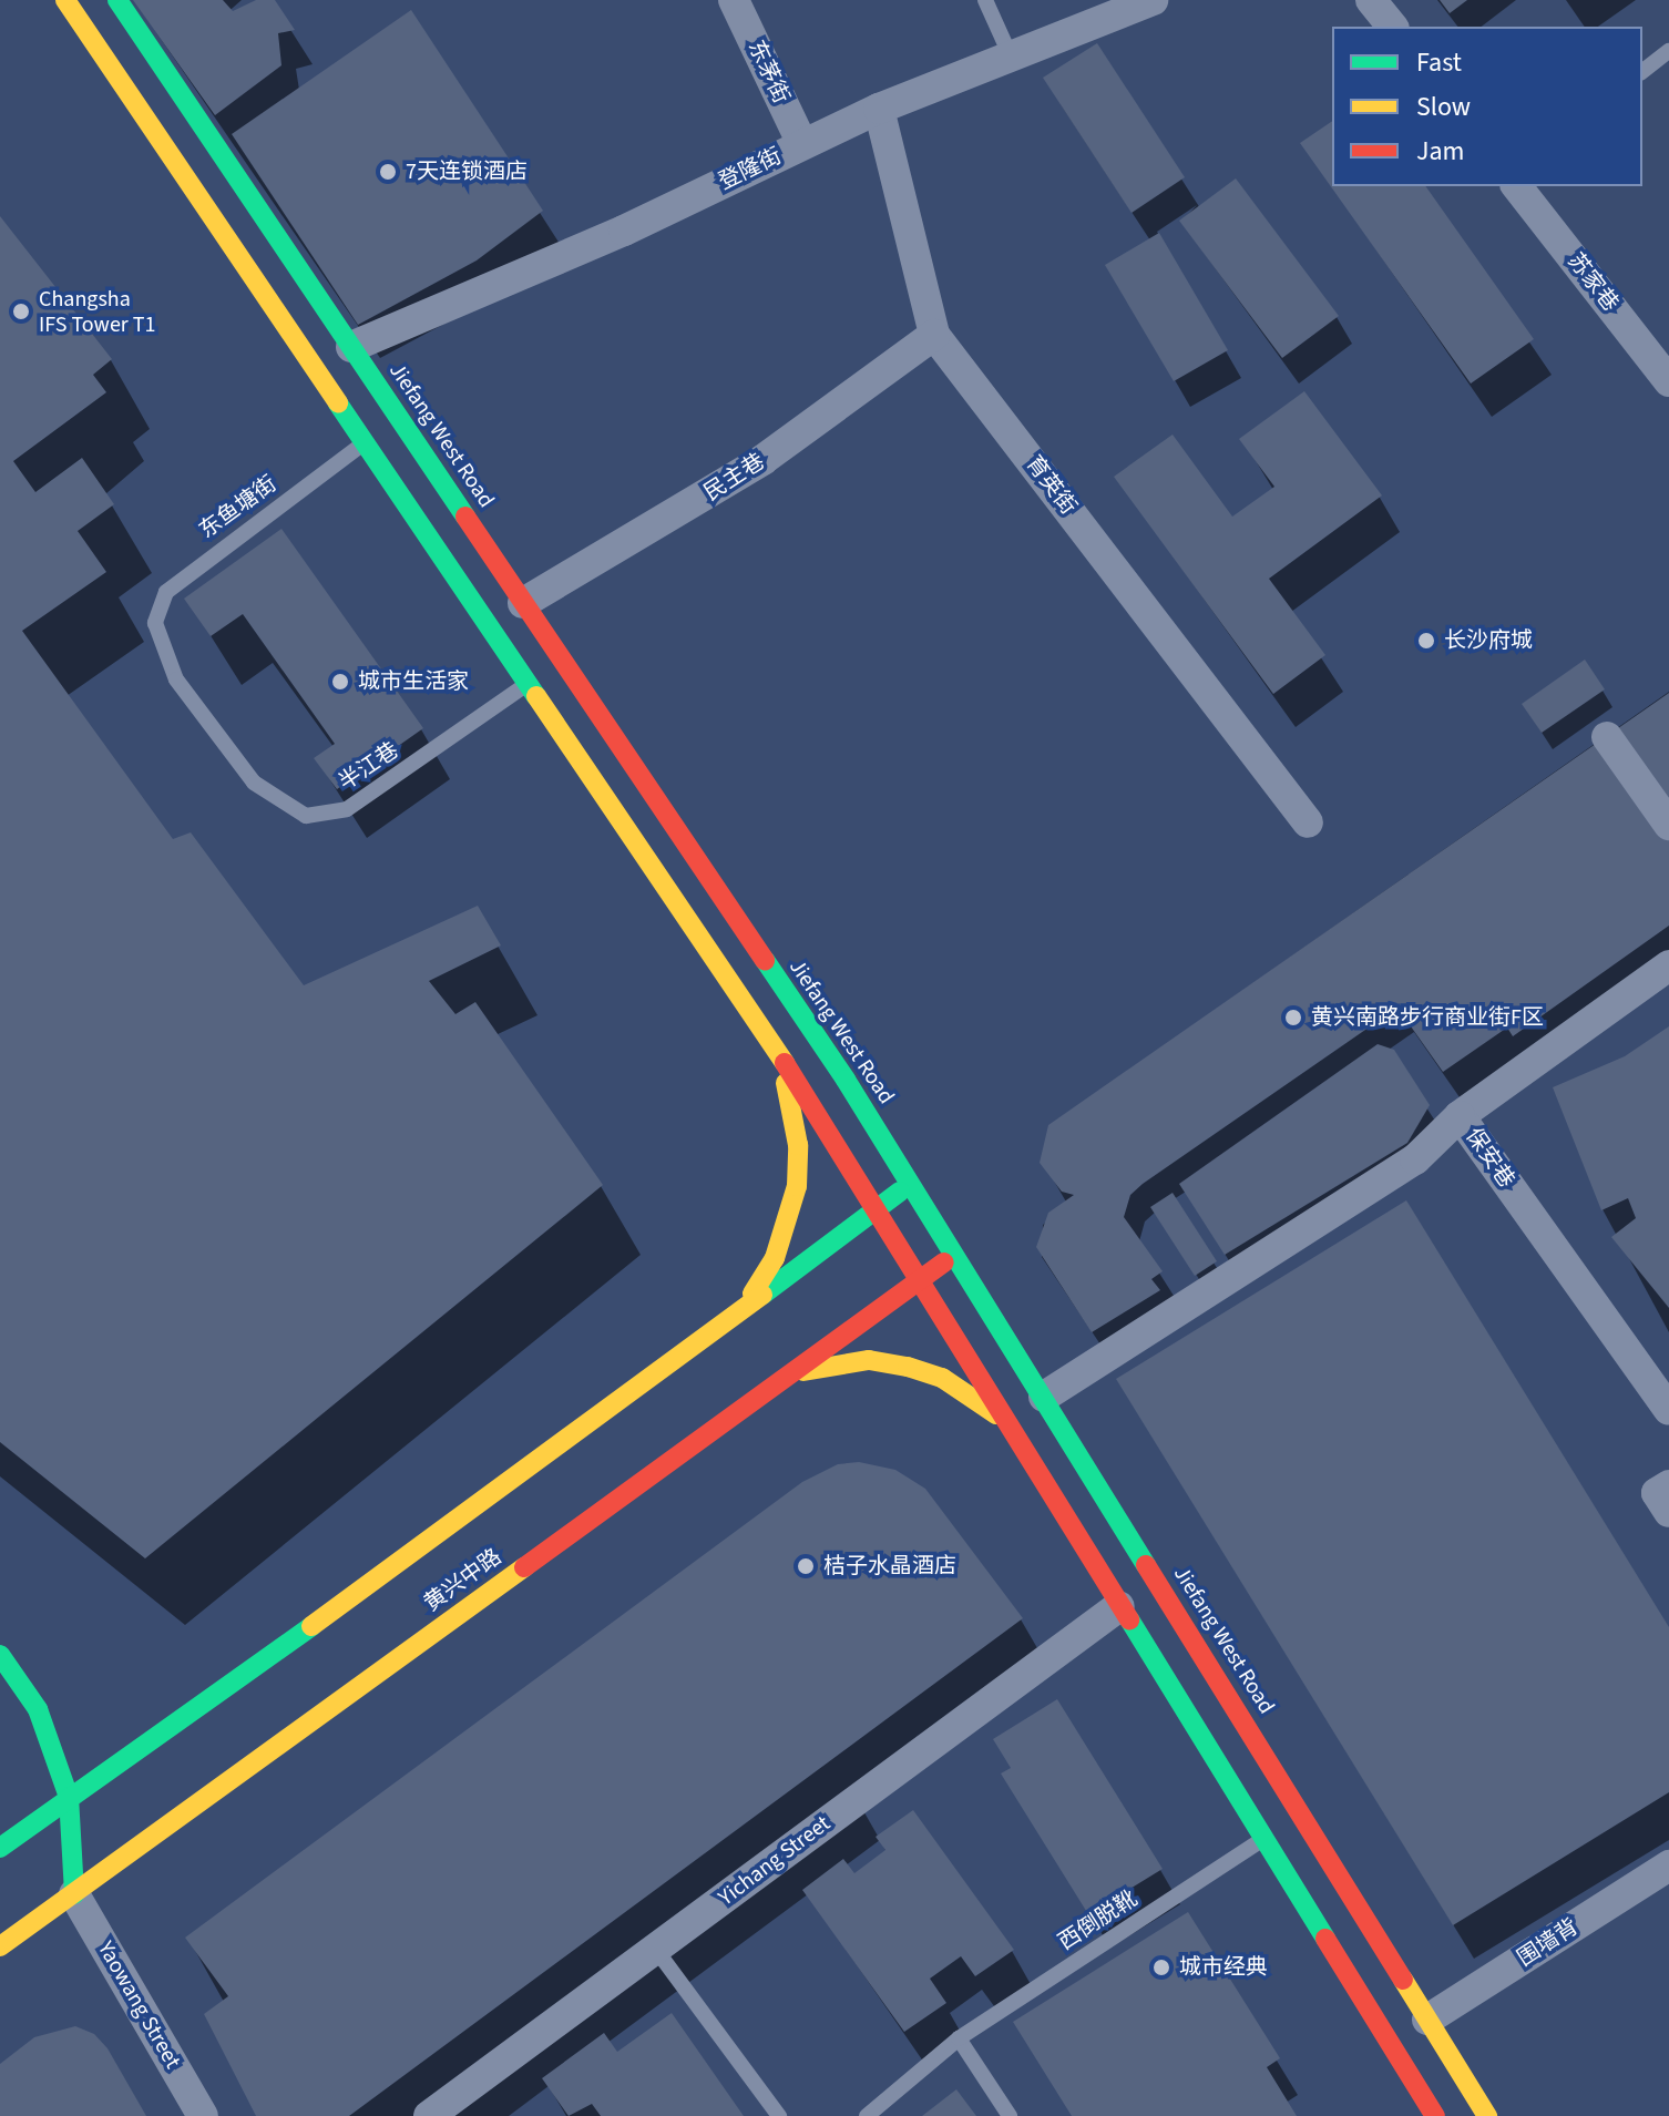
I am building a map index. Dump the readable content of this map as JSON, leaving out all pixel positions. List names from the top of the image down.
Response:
{
  "streets": {
    "main road": ["Jiefang West Road", "黄兴中路"],
    "street": [
      "东茅街",
      "登隆街",
      "苏家巷",
      "民主巷",
      "育英街",
      "保安巷",
      "Yichang Street",
      "围墙背",
      "Yaowang Street"
    ],
    "lane": ["东鱼塘街", "半江巷", "西倒脱靴"]
  },
  "crossings": [
    ["东茅街", "登隆街"],
    ["登隆街", "Jiefang West Road"],
    ["登隆街", "育英街"],
    ["Jiefang West Road", "民主巷"],
    ["Jiefang West Road", "黄兴中路"],
    ["Jiefang West Road", "围墙背"],
    ["民主巷", "育英街"],
    ["东鱼塘街", "半江巷"],
    ["黄兴中路", "Yaowang Street"]
  ],
  "places": [
    "7天连锁酒店",
    "Changsha IFS Tower T1",
    "长沙府城",
    "城市生活家",
    "黄兴南路步行商业街F区",
    "桔子水晶酒店",
    "城市经典"
  ],
  "legend": ["Fast", "Slow", "Jam"]
}
